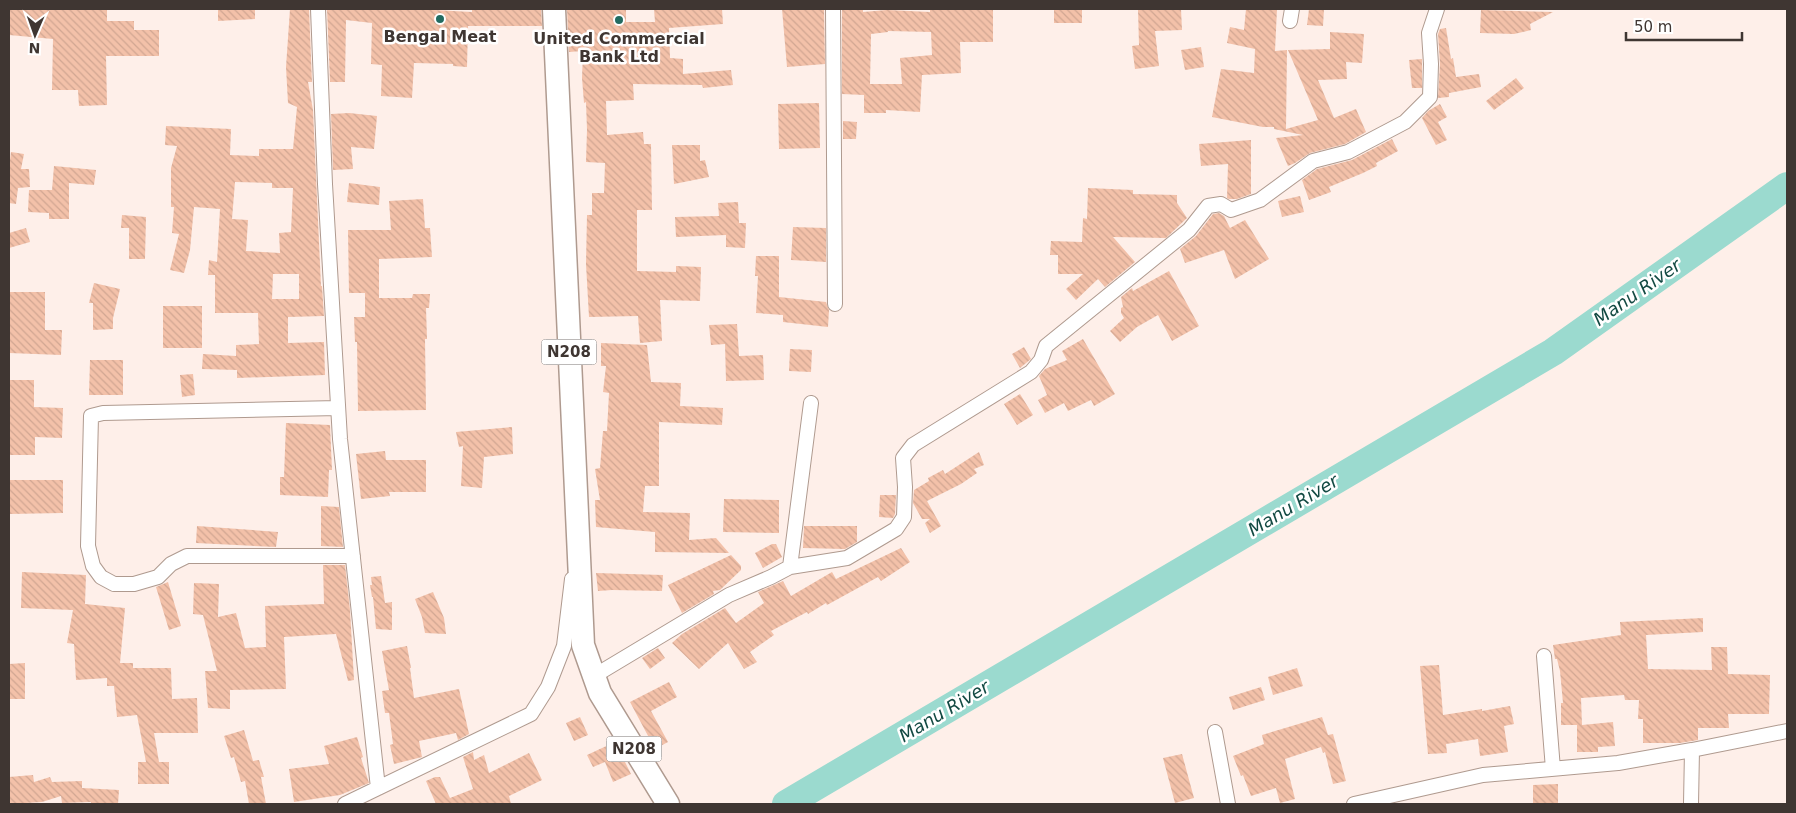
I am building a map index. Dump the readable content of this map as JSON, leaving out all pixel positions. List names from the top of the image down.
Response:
{
  "streets": {
    "highway": ["N208"]
  },
  "water": ["Manu River"],
  "places": ["Bengal Meat", "United Commercial Bank Ltd"],
  "scale_bar": "50 m",
  "north": "bottom"
}
